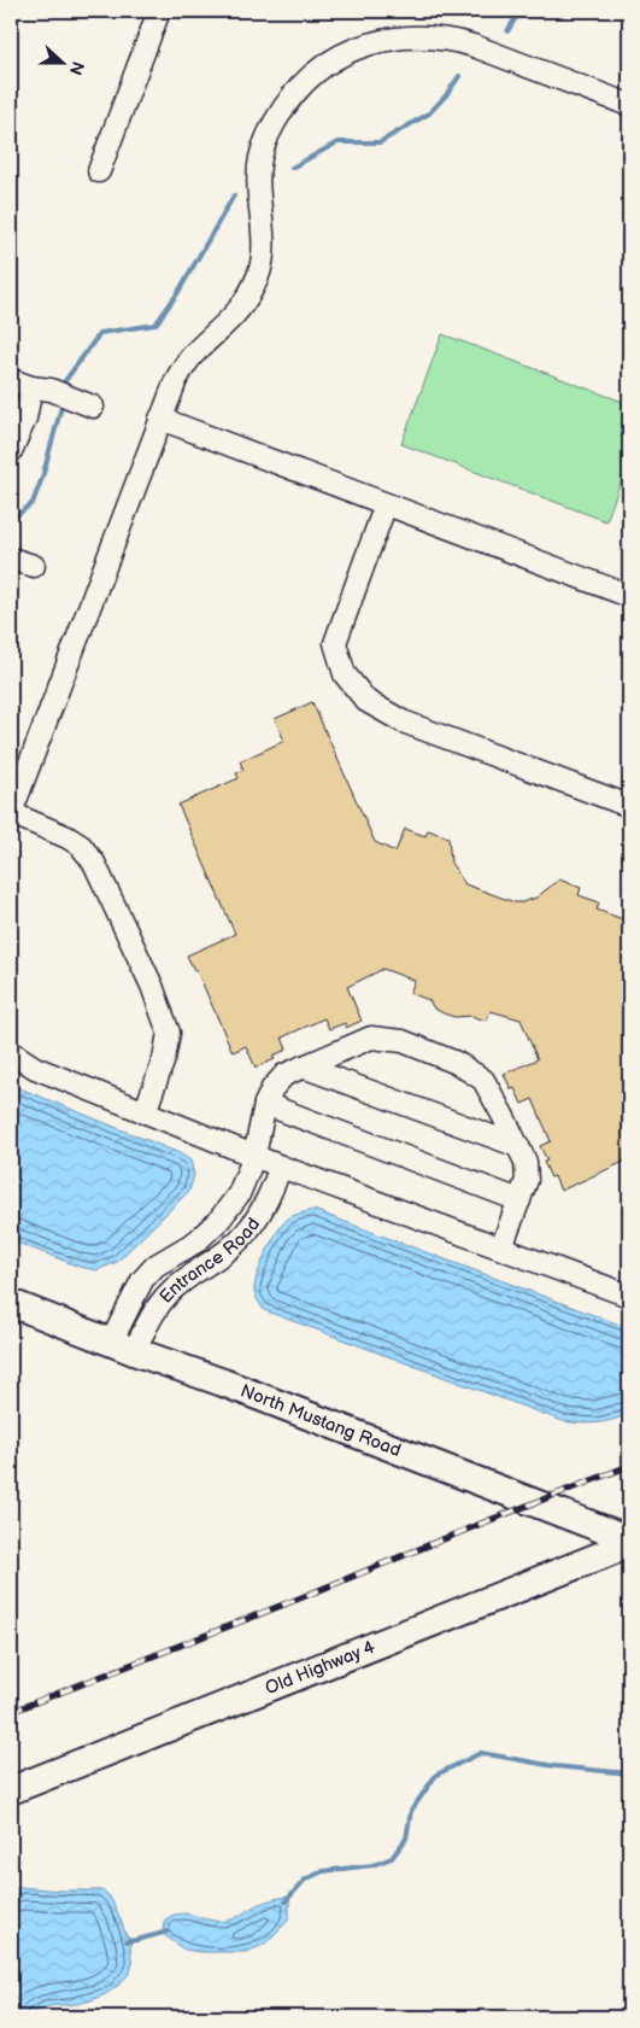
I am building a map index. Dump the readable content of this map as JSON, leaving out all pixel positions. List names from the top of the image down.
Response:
{
  "streets": {
    "main road": ["North Mustang Road", "Old Highway 4"],
    "street": ["Entrance Road"]
  },
  "crossings": [
    ["Entrance Road", "North Mustang Road"]
  ],
  "north": "right"
}
